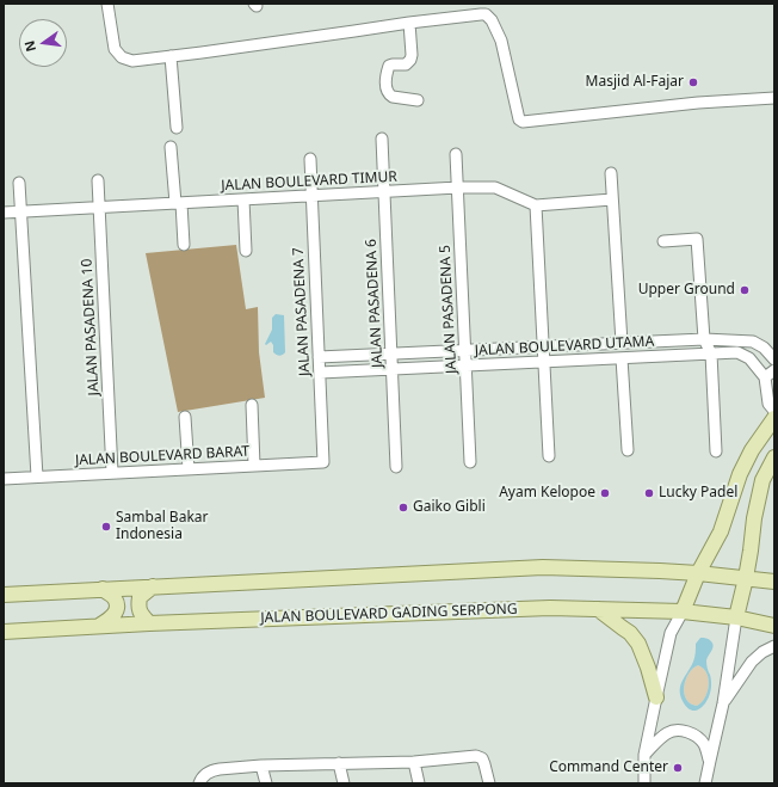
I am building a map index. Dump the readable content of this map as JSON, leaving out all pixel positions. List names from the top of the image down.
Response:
{
  "streets": {
    "main road": ["JALAN BOULEVARD GADING SERPONG"],
    "street": [
      "JALAN BOULEVARD TIMUR",
      "JALAN PASADENA 6",
      "JALAN PASADENA 5",
      "JALAN PASADENA 7",
      "JALAN PASADENA 10",
      "JALAN BOULEVARD UTAMA",
      "JALAN BOULEVARD BARAT"
    ]
  },
  "crossings": [
    ["JALAN BOULEVARD TIMUR", "JALAN PASADENA 6"],
    ["JALAN BOULEVARD TIMUR", "JALAN PASADENA 5"],
    ["JALAN BOULEVARD TIMUR", "JALAN PASADENA 7"],
    ["JALAN BOULEVARD TIMUR", "JALAN PASADENA 10"],
    ["JALAN PASADENA 6", "JALAN BOULEVARD UTAMA"],
    ["JALAN PASADENA 5", "JALAN BOULEVARD UTAMA"],
    ["JALAN PASADENA 7", "JALAN BOULEVARD UTAMA"],
    ["JALAN PASADENA 7", "JALAN BOULEVARD BARAT"],
    ["JALAN PASADENA 10", "JALAN BOULEVARD BARAT"]
  ],
  "places": [
    "Masjid Al-Fajar",
    "Upper Ground",
    "Ayam Kelopoe",
    "Lucky Padel",
    "Gaiko Gibli",
    "Sambal Bakar Indonesia",
    "Command Center"
  ],
  "north": "left"
}
